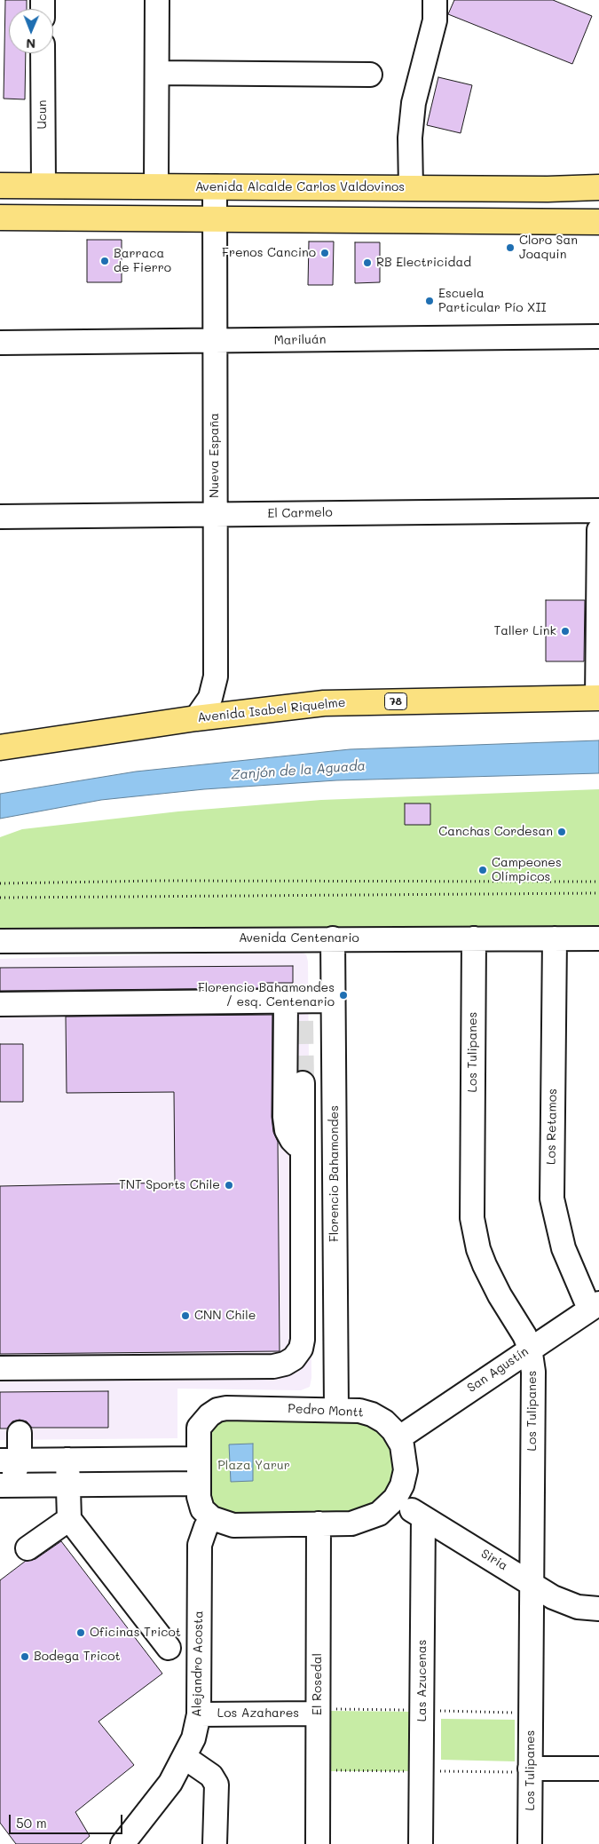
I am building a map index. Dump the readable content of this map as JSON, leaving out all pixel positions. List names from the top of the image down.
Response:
{
  "streets": {
    "main road": ["Avenida Alcalde Carlos Valdovinos", "78", "Avenida Isabel Riquelme"],
    "street": [
      "Ucun",
      "Mariluán",
      "Nueva España",
      "El Carmelo",
      "Avenida Centenario",
      "Los Tulipanes",
      "Los Retamos",
      "Florencio Bahamondes",
      "San Agustín",
      "Pedro Montt",
      "Siria",
      "Alejandro Acosta",
      "Las Azucenas",
      "El Rosedal",
      "Los Azahares"
    ]
  },
  "crossings": [
    ["Ucun", "Avenida Alcalde Carlos Valdovinos"],
    ["Avenida Alcalde Carlos Valdovinos", "Nueva España"],
    ["Mariluán", "Nueva España"],
    ["Nueva España", "El Carmelo"],
    ["Nueva España", "Avenida Isabel Riquelme"],
    ["Avenida Centenario", "Los Tulipanes"],
    ["Avenida Centenario", "Los Retamos"],
    ["Avenida Centenario", "Florencio Bahamondes"],
    ["Los Tulipanes", "San Agustín"],
    ["Los Tulipanes", "Siria"],
    ["Los Retamos", "San Agustín"],
    ["Florencio Bahamondes", "Pedro Montt"],
    ["San Agustín", "Pedro Montt"],
    ["Pedro Montt", "Siria"],
    ["Pedro Montt", "Alejandro Acosta"],
    ["Pedro Montt", "El Rosedal"],
    ["Siria", "Las Azucenas"],
    ["Alejandro Acosta", "Los Azahares"],
    ["El Rosedal", "Los Azahares"]
  ],
  "water": ["Zanjón de la Aguada"],
  "parks": ["Plaza Yarur"],
  "places": [
    "Cloro San Joaquin",
    "Frenos Cancino",
    "Barraca de Fierro",
    "RB Electricidad",
    "Escuela Particular Pío XII",
    "Taller Link",
    "Canchas Cordesan",
    "Campeones Olímpicos",
    "Florencio Bahamondes / esq. Centenario",
    "TNT Sports Chile",
    "CNN Chile",
    "Oficinas Tricot",
    "Bodega Tricot"
  ],
  "scale_bar": "50 m",
  "north": "bottom"
}
